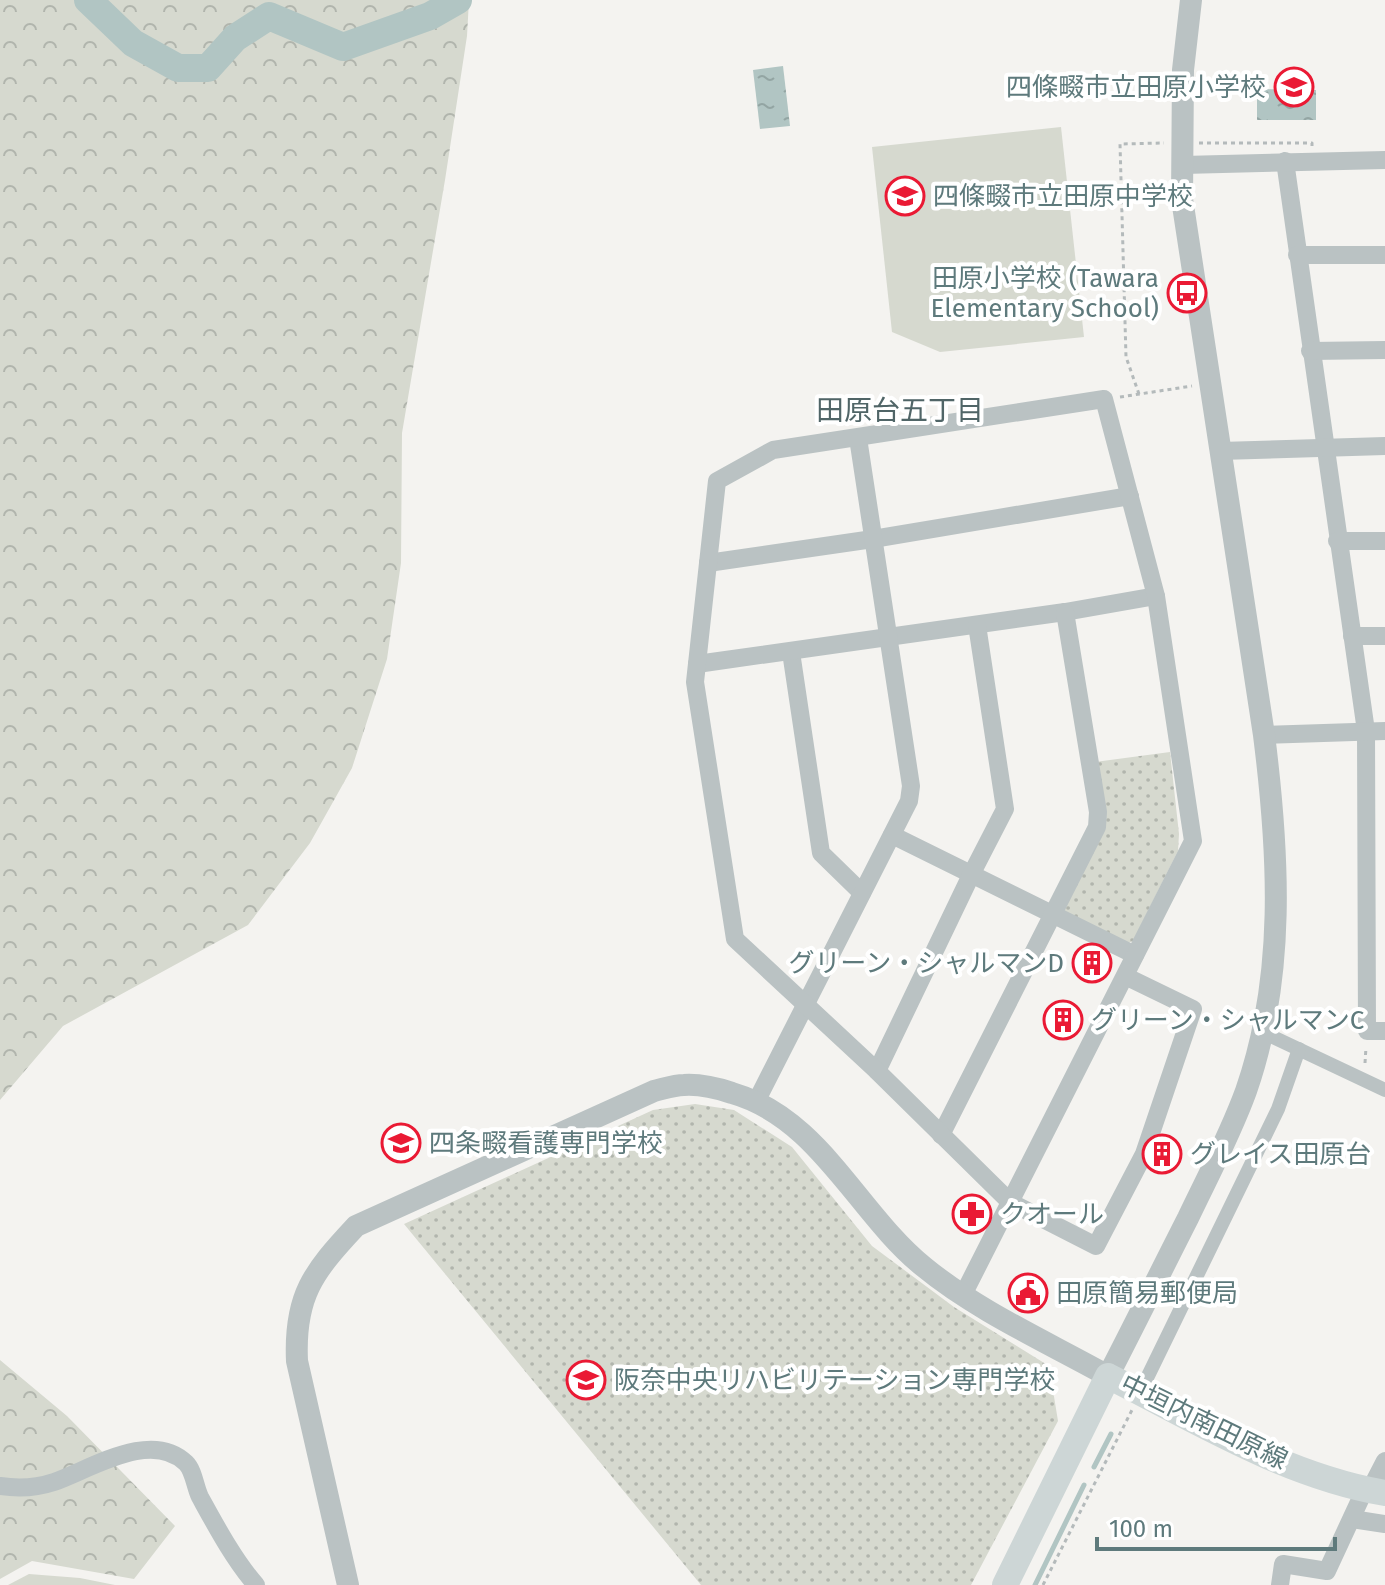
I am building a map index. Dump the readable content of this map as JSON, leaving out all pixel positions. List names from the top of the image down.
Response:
{
  "streets": {
    "main road": ["中垣内南田原線"]
  },
  "districts": ["田原台五丁目"],
  "places": {
    "school or university": [
      "四條畷市立田原小学校",
      "四條畷市立田原中学校",
      "四条畷看護専門学校",
      "阪奈中央リハビリテーション専門学校"
    ],
    "bus stop": ["田原小学校 (Tawara Elementary School)"],
    "building": ["グリーン・シャルマンD", "グリーン・シャルマンC", "グレイス田原台"],
    "pharmacy": ["クオール"],
    "public building": ["田原簡易郵便局"]
  },
  "scale_bar": "100 m"
}
